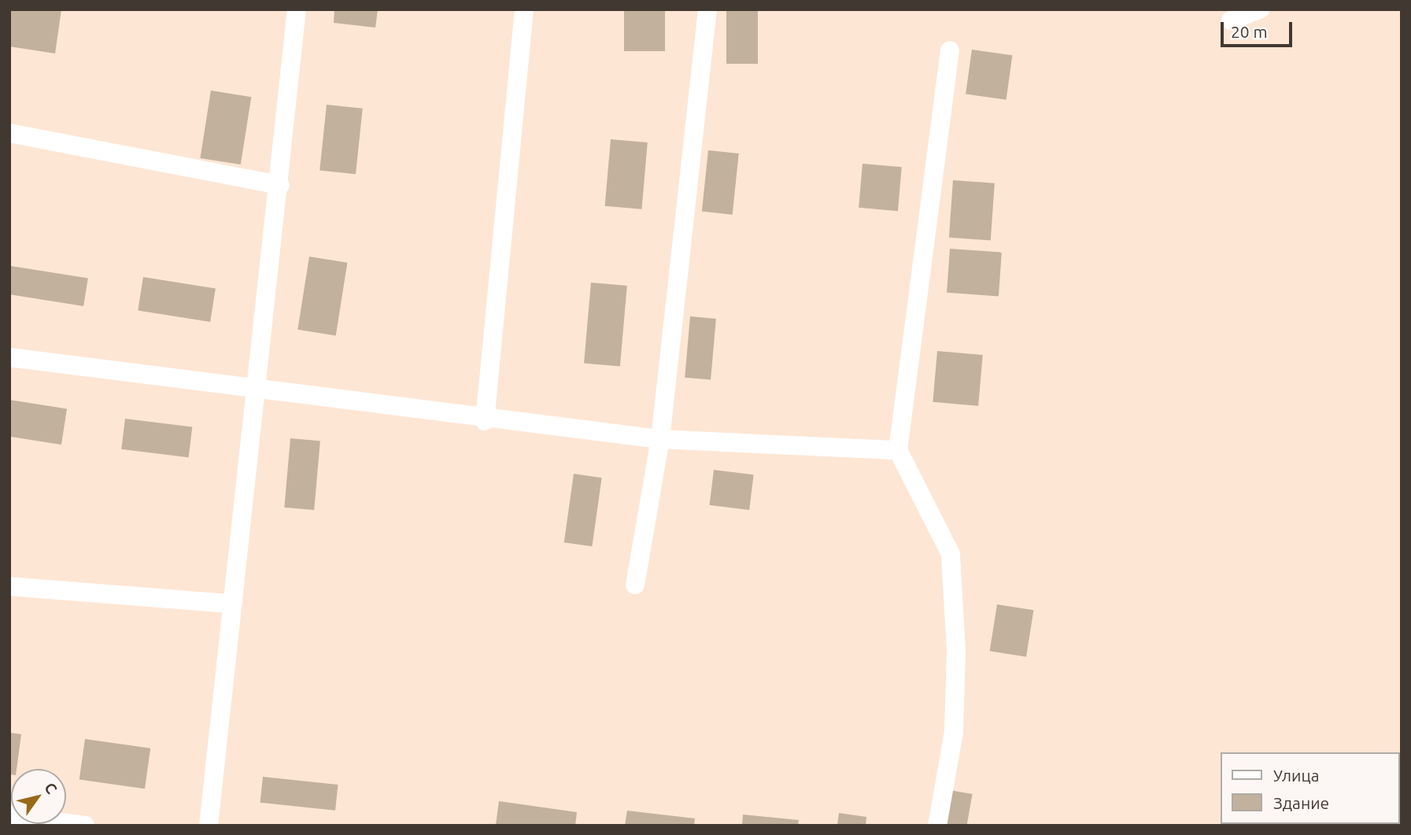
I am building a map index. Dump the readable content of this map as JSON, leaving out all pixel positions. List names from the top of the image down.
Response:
{
  "legend": ["Улица", "Здание"],
  "scale_bar": "20 m",
  "north": "top right"
}
